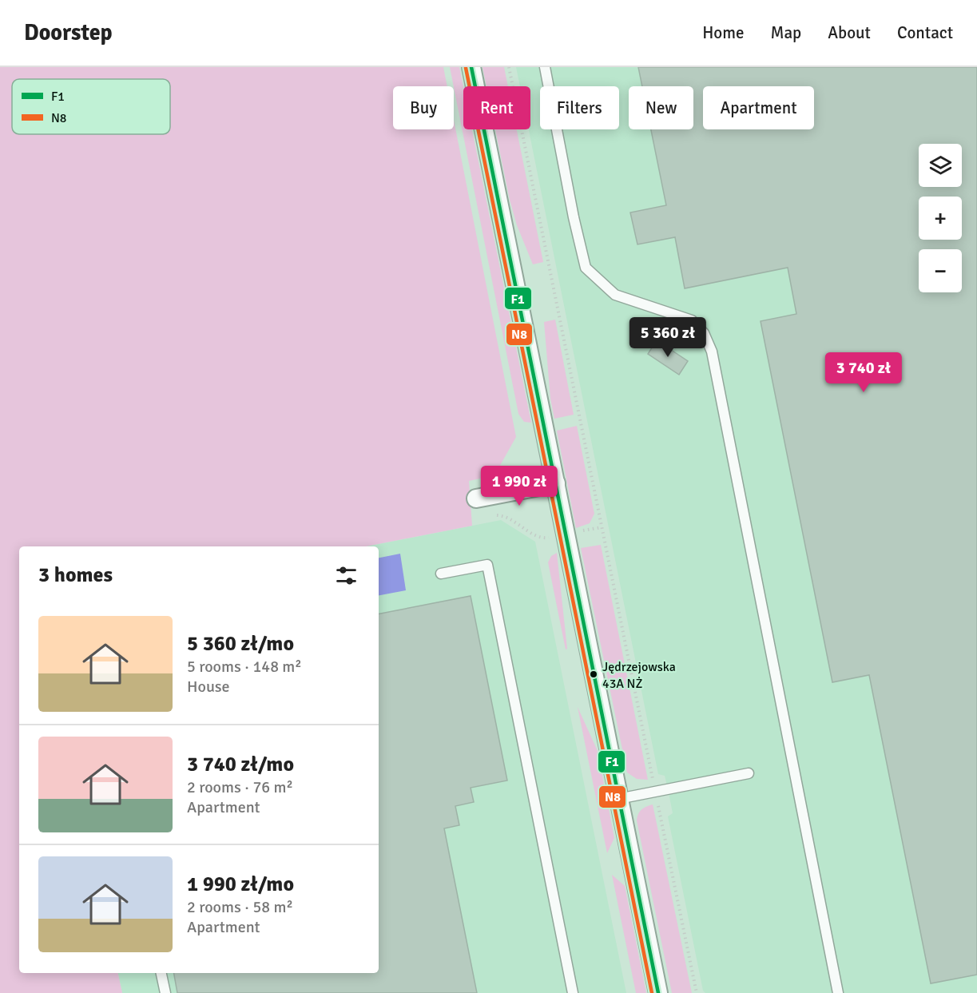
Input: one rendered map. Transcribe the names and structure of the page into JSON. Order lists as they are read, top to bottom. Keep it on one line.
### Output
{"places":["Jędrzejowska 43A NŻ"],"lines":["transit line F1","transit line N8"],"legend":["F1","N8"],"page":{"header":"Doorstep","nav":["Home","Map","About","Contact"],"chip":["Buy","Rent","Filters","New","Apartment"],"map_buttons":["+","−"],"price":["5 360 zł","3 740 zł","1 990 zł"],"heading":"3 homes","list":[{"name":"5 360 zł/mo","note":"5 rooms · 148 m² · House"},{"name":"3 740 zł/mo","note":"2 rooms · 76 m² · Apartment"},{"name":"1 990 zł/mo","note":"2 rooms · 58 m² · Apartment"}]}}
